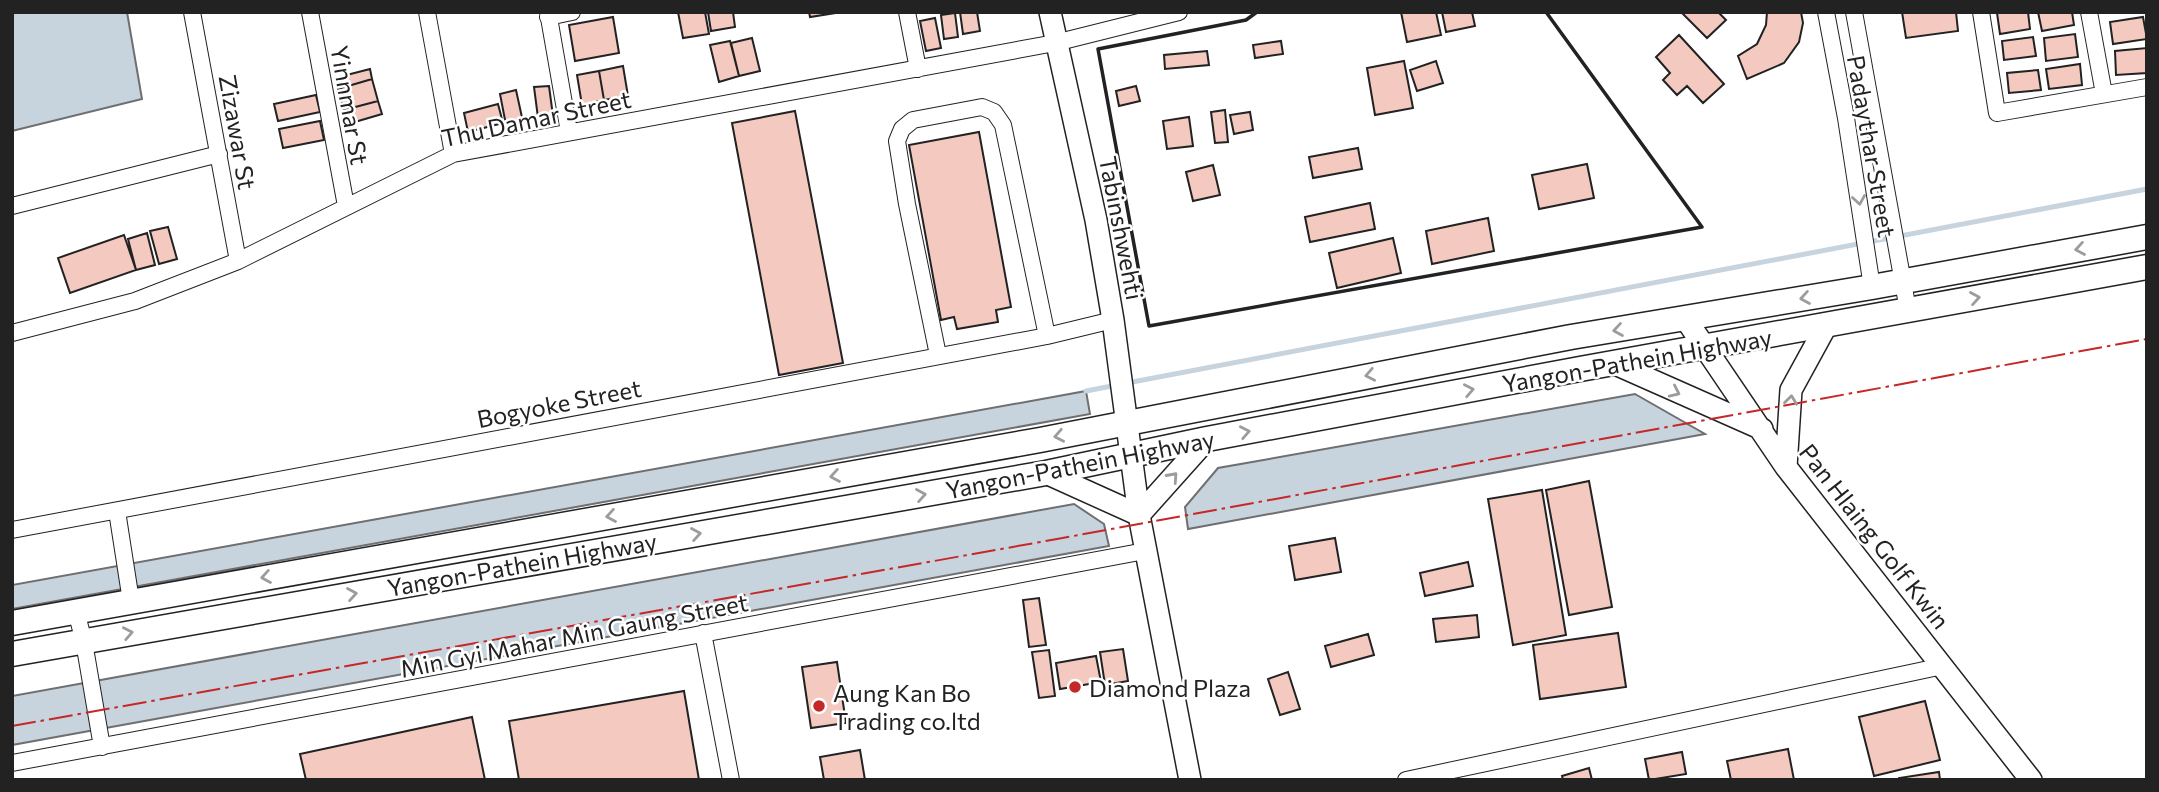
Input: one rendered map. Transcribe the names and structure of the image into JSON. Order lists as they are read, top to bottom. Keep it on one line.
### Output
{"streets":{"main road":["Yangon-Pathein Highway"],"street":["Yinnmar St","Thu Damar Street","Zizawar St","Padaythar Street","Tabinshwehti","Bogyoke Street","Pan Hlaing Golf Kwin","Min Gyi Mahar Min Gaung Street"]},"crossings":[["Yinnmar St","Thu Damar Street"],["Thu Damar Street","Zizawar St"],["Thu Damar Street","Tabinshwehti"],["Padaythar Street","Yangon-Pathein Highway"],["Tabinshwehti","Yangon-Pathein Highway"],["Tabinshwehti","Bogyoke Street"],["Tabinshwehti","Min Gyi Mahar Min Gaung Street"],["Yangon-Pathein Highway","Pan Hlaing Golf Kwin"]],"places":["Diamond Plaza","Aung Kan Bo Trading co.ltd"]}
